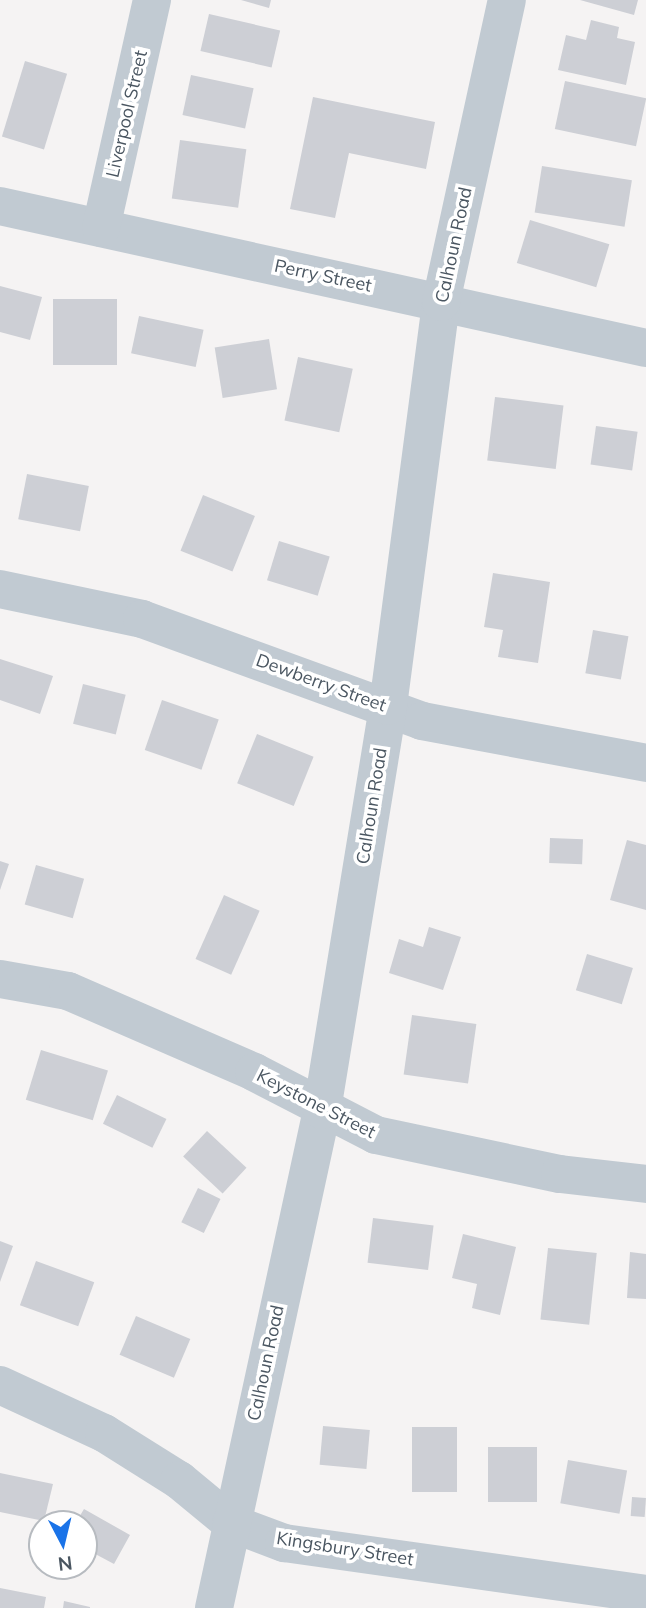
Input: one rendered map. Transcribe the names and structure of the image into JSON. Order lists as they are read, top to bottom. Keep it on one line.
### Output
{"streets":{"street":["Liverpool Street","Calhoun Road","Perry Street","Dewberry Street","Keystone Street","Kingsbury Street"]},"crossings":[["Liverpool Street","Perry Street"],["Calhoun Road","Perry Street"],["Calhoun Road","Dewberry Street"],["Calhoun Road","Keystone Street"],["Calhoun Road","Kingsbury Street"]],"north":"bottom"}
